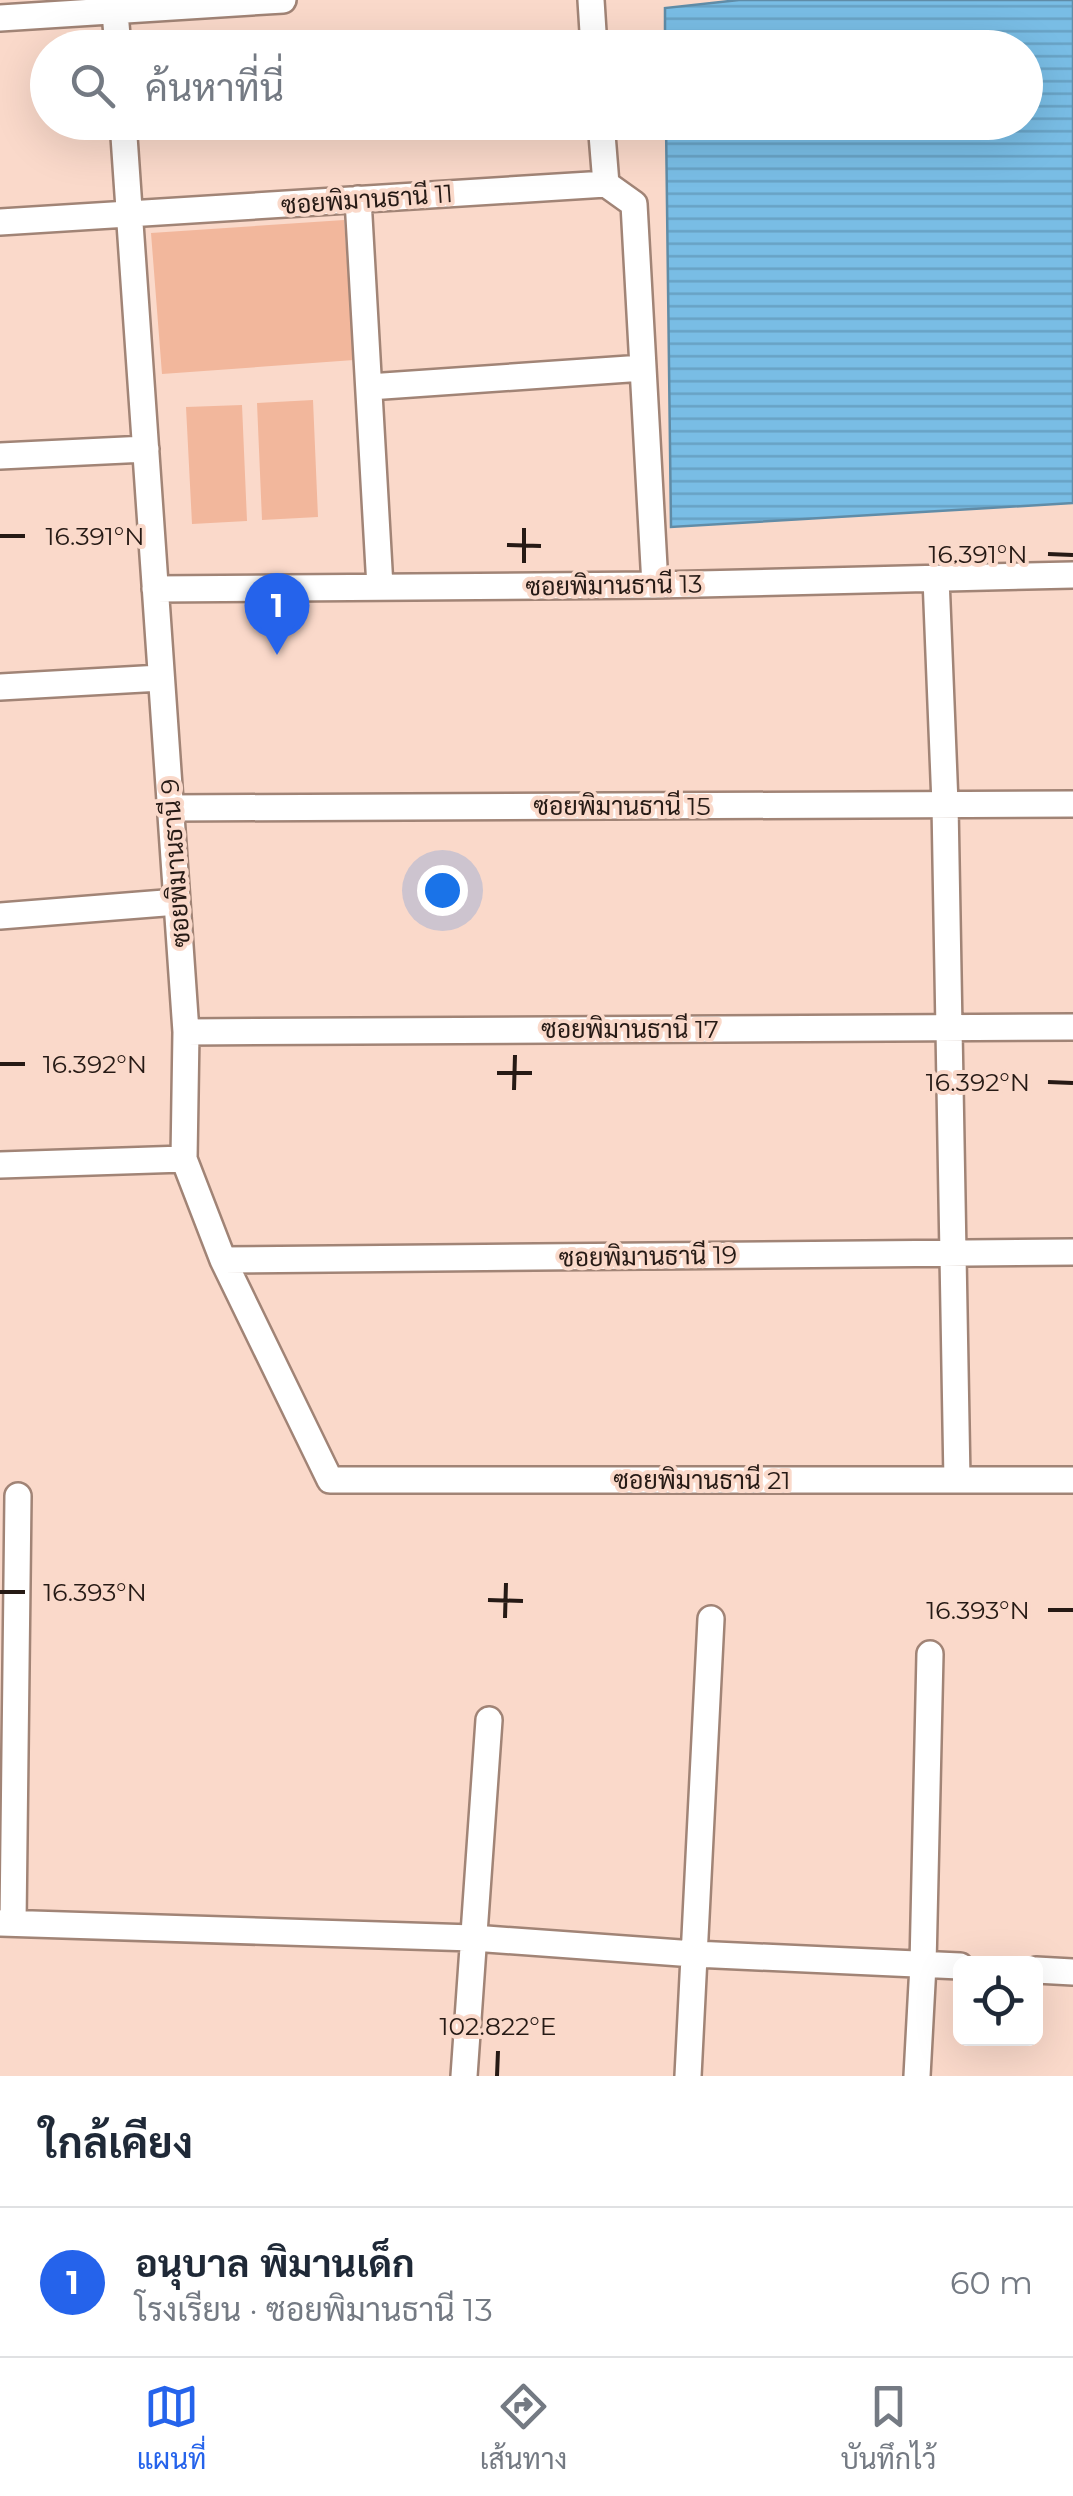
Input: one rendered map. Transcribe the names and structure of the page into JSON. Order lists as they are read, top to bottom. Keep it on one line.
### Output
{"streets":{"street":["ซอยพิมานธานี 11","ซอยพิมานธานี 13","ซอยพิมานธานี 15","ซอยพิมานธานี 9","ซอยพิมานธานี 17","ซอยพิมานธานี 19","ซอยพิมานธานี 21"]},"crossings":[["ซอยพิมานธานี 11","ซอยพิมานธานี 9"],["ซอยพิมานธานี 13","ซอยพิมานธานี 9"],["ซอยพิมานธานี 15","ซอยพิมานธานี 9"],["ซอยพิมานธานี 9","ซอยพิมานธานี 17"],["ซอยพิมานธานี 9","ซอยพิมานธานี 19"],["ซอยพิมานธานี 9","ซอยพิมานธานี 21"]],"page":{"search":"ค้นหาที่นี่","pins":"1","heading":"ใกล้เคียง","list":[{"mark":"1","name":"อนุบาล พิมานเด็ก","note":"โรงเรียน · ซอยพิมานธานี 13","value":"60 m"}],"nav":["แผนที่","เส้นทาง","บันทึกไว้"]},"coordinates":["16.391°N","16.392°N","16.393°N","102.822°E"]}
